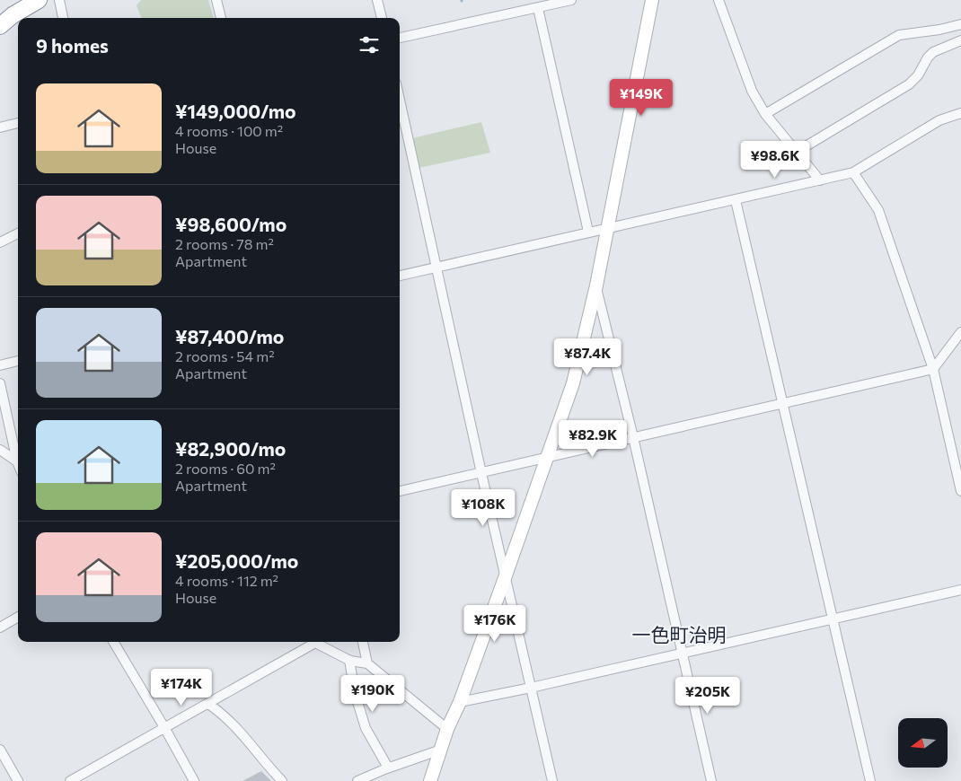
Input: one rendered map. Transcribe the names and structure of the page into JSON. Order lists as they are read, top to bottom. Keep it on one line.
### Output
{"districts":["一色町治明"],"north":"left","page":{"heading":"9 homes","list":[{"name":"¥149,000/mo","note":"4 rooms · 100 m² · House"},{"name":"¥98,600/mo","note":"2 rooms · 78 m² · Apartment"},{"name":"¥87,400/mo","note":"2 rooms · 54 m² · Apartment"},{"name":"¥82,900/mo","note":"2 rooms · 60 m² · Apartment"},{"name":"¥205,000/mo","note":"4 rooms · 112 m² · House"}],"price":["¥149K","¥98.6K","¥87.4K","¥82.9K","¥108K","¥176K","¥174K","¥190K","¥205K"]}}
